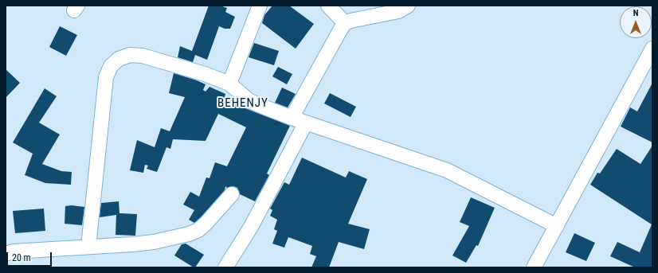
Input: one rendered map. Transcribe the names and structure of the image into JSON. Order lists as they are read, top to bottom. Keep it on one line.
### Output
{"districts":["BEHENJY"],"scale_bar":"20 m","north":"top"}
